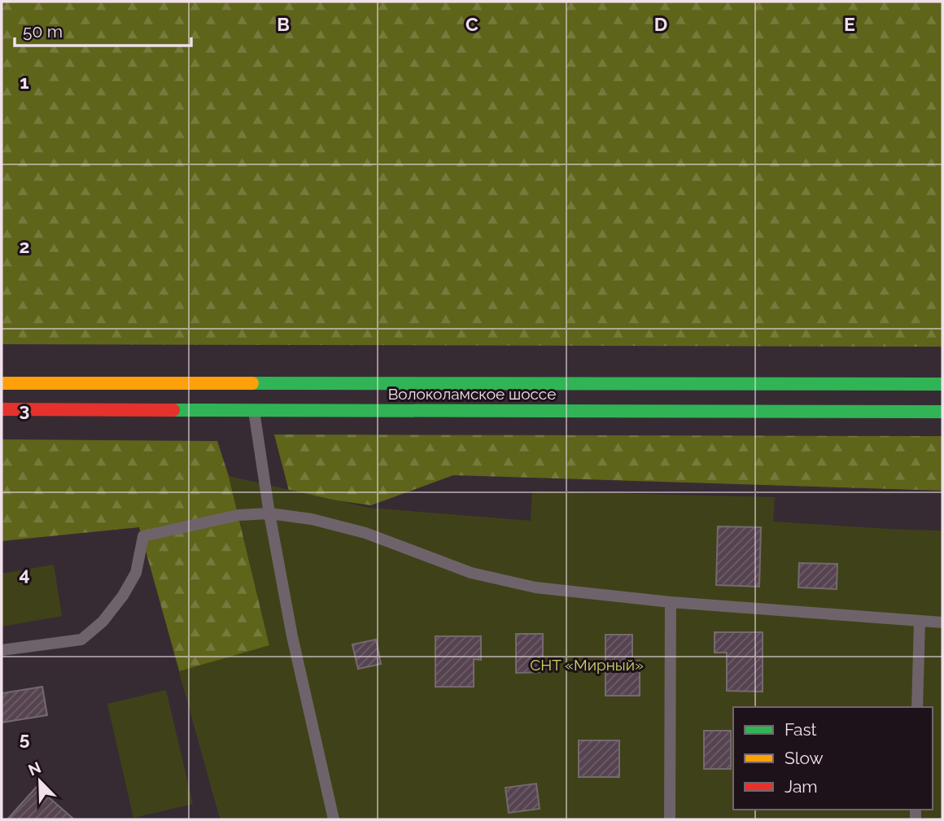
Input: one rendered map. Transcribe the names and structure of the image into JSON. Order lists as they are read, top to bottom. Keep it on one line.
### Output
{"streets":{"main road":["Волоколамское шоссе"]},"parks":["СНТ «Мирный»"],"legend":["Fast","Slow","Jam"],"scale_bar":"50 m","north":"top left","grid":{"columns":["B","C","D","E"],"rows":["1","2","3","4","5"]}}
